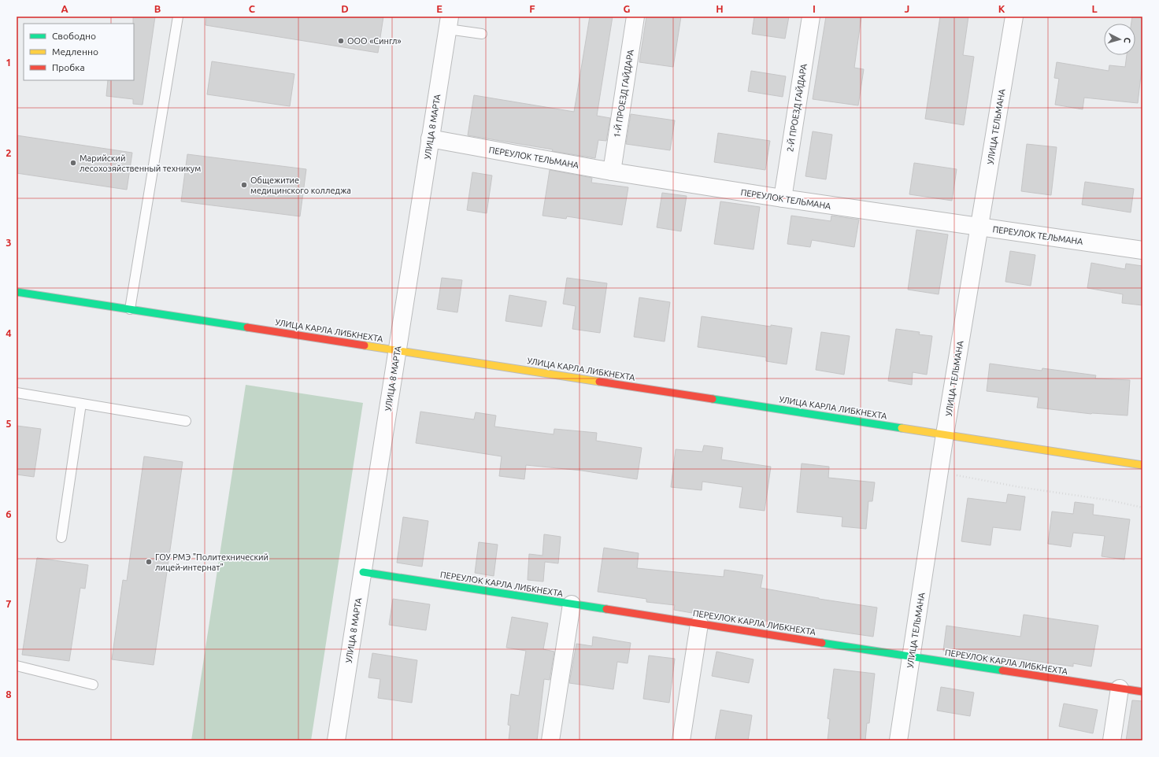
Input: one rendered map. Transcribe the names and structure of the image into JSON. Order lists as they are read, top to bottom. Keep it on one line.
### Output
{"streets":{"main road":["УЛИЦА КАРЛА ЛИБКНЕХТА","ПЕРЕУЛОК КАРЛА ЛИБКНЕХТА"],"street":["1-Й ПРОЕЗД ГАЙДАРА","2-Й ПРОЕЗД ГАЙДАРА","УЛИЦА 8 МАРТА","УЛИЦА ТЕЛЬМАНА","ПЕРЕУЛОК ТЕЛЬМАНА"]},"crossings":[["1-Й ПРОЕЗД ГАЙДАРА","ПЕРЕУЛОК ТЕЛЬМАНА"],["2-Й ПРОЕЗД ГАЙДАРА","ПЕРЕУЛОК ТЕЛЬМАНА"],["УЛИЦА 8 МАРТА","ПЕРЕУЛОК ТЕЛЬМАНА"],["УЛИЦА 8 МАРТА","УЛИЦА КАРЛА ЛИБКНЕХТА"],["УЛИЦА 8 МАРТА","ПЕРЕУЛОК КАРЛА ЛИБКНЕХТА"],["УЛИЦА ТЕЛЬМАНА","ПЕРЕУЛОК ТЕЛЬМАНА"],["УЛИЦА ТЕЛЬМАНА","УЛИЦА КАРЛА ЛИБКНЕХТА"],["УЛИЦА ТЕЛЬМАНА","ПЕРЕУЛОК КАРЛА ЛИБКНЕХТА"]],"places":["ООО «Сингл»","Марийский лесохозяйственный техникум","Общежитие медицинского колледжа","ГОУ РМЭ \"Политехнический лицей-интернат\""],"legend":["Свободно","Медленно","Пробка"],"north":"right","grid":{"columns":["A","B","C","D","E","F","G","H","I","J","K","L"],"rows":["1","2","3","4","5","6","7","8"]}}
